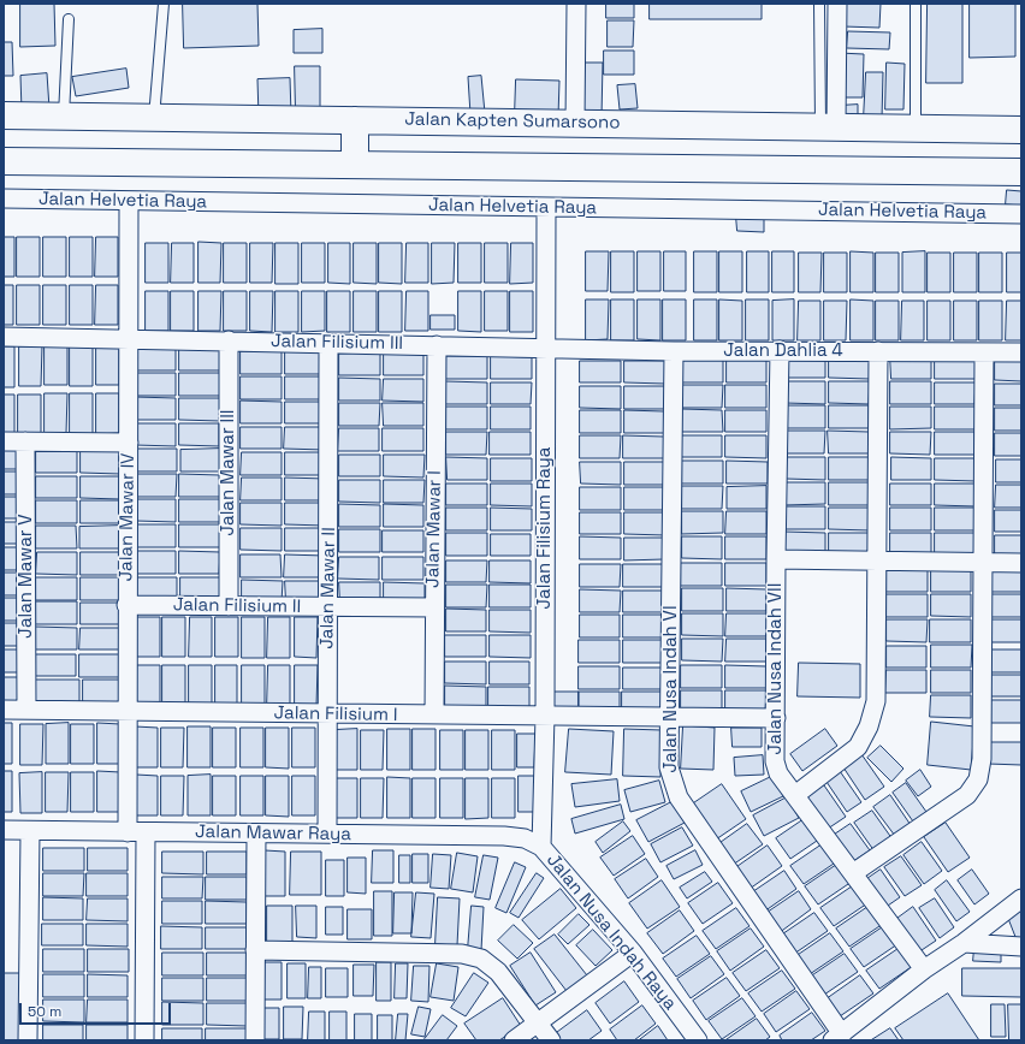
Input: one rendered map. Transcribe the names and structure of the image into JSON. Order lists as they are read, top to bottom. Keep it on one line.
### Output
{"streets":{"highway":["Jalan Kapten Sumarsono"],"street":["Jalan Helvetia Raya","Jalan Filisium III","Jalan Dahlia 4","Jalan Mawar III","Jalan Mawar IV","Jalan Filisium Raya","Jalan Mawar I","Jalan Mawar V","Jalan Mawar II","Jalan Filisium II","Jalan Nusa Indah VII","Jalan Nusa Indah VI","Jalan Filisium I","Jalan Mawar Raya","Jalan Nusa Indah Raya"]},"crossings":[["Jalan Helvetia Raya","Jalan Mawar IV"],["Jalan Helvetia Raya","Jalan Filisium Raya"],["Jalan Filisium III","Jalan Dahlia 4"],["Jalan Filisium III","Jalan Mawar III"],["Jalan Filisium III","Jalan Mawar IV"],["Jalan Filisium III","Jalan Filisium Raya"],["Jalan Filisium III","Jalan Mawar I"],["Jalan Filisium III","Jalan Mawar II"],["Jalan Dahlia 4","Jalan Filisium Raya"],["Jalan Dahlia 4","Jalan Nusa Indah VII"],["Jalan Dahlia 4","Jalan Nusa Indah VI"],["Jalan Mawar III","Jalan Filisium II"],["Jalan Mawar IV","Jalan Filisium II"],["Jalan Mawar IV","Jalan Filisium I"],["Jalan Mawar IV","Jalan Mawar Raya"],["Jalan Filisium Raya","Jalan Filisium I"],["Jalan Filisium Raya","Jalan Mawar Raya"],["Jalan Filisium Raya","Jalan Nusa Indah Raya"],["Jalan Mawar I","Jalan Filisium II"],["Jalan Mawar I","Jalan Filisium I"],["Jalan Mawar V","Jalan Filisium I"],["Jalan Mawar II","Jalan Filisium II"],["Jalan Mawar II","Jalan Filisium I"],["Jalan Mawar II","Jalan Mawar Raya"],["Jalan Nusa Indah VII","Jalan Filisium I"],["Jalan Nusa Indah VI","Jalan Filisium I"],["Jalan Mawar Raya","Jalan Nusa Indah Raya"]],"scale_bar":"50 m"}
